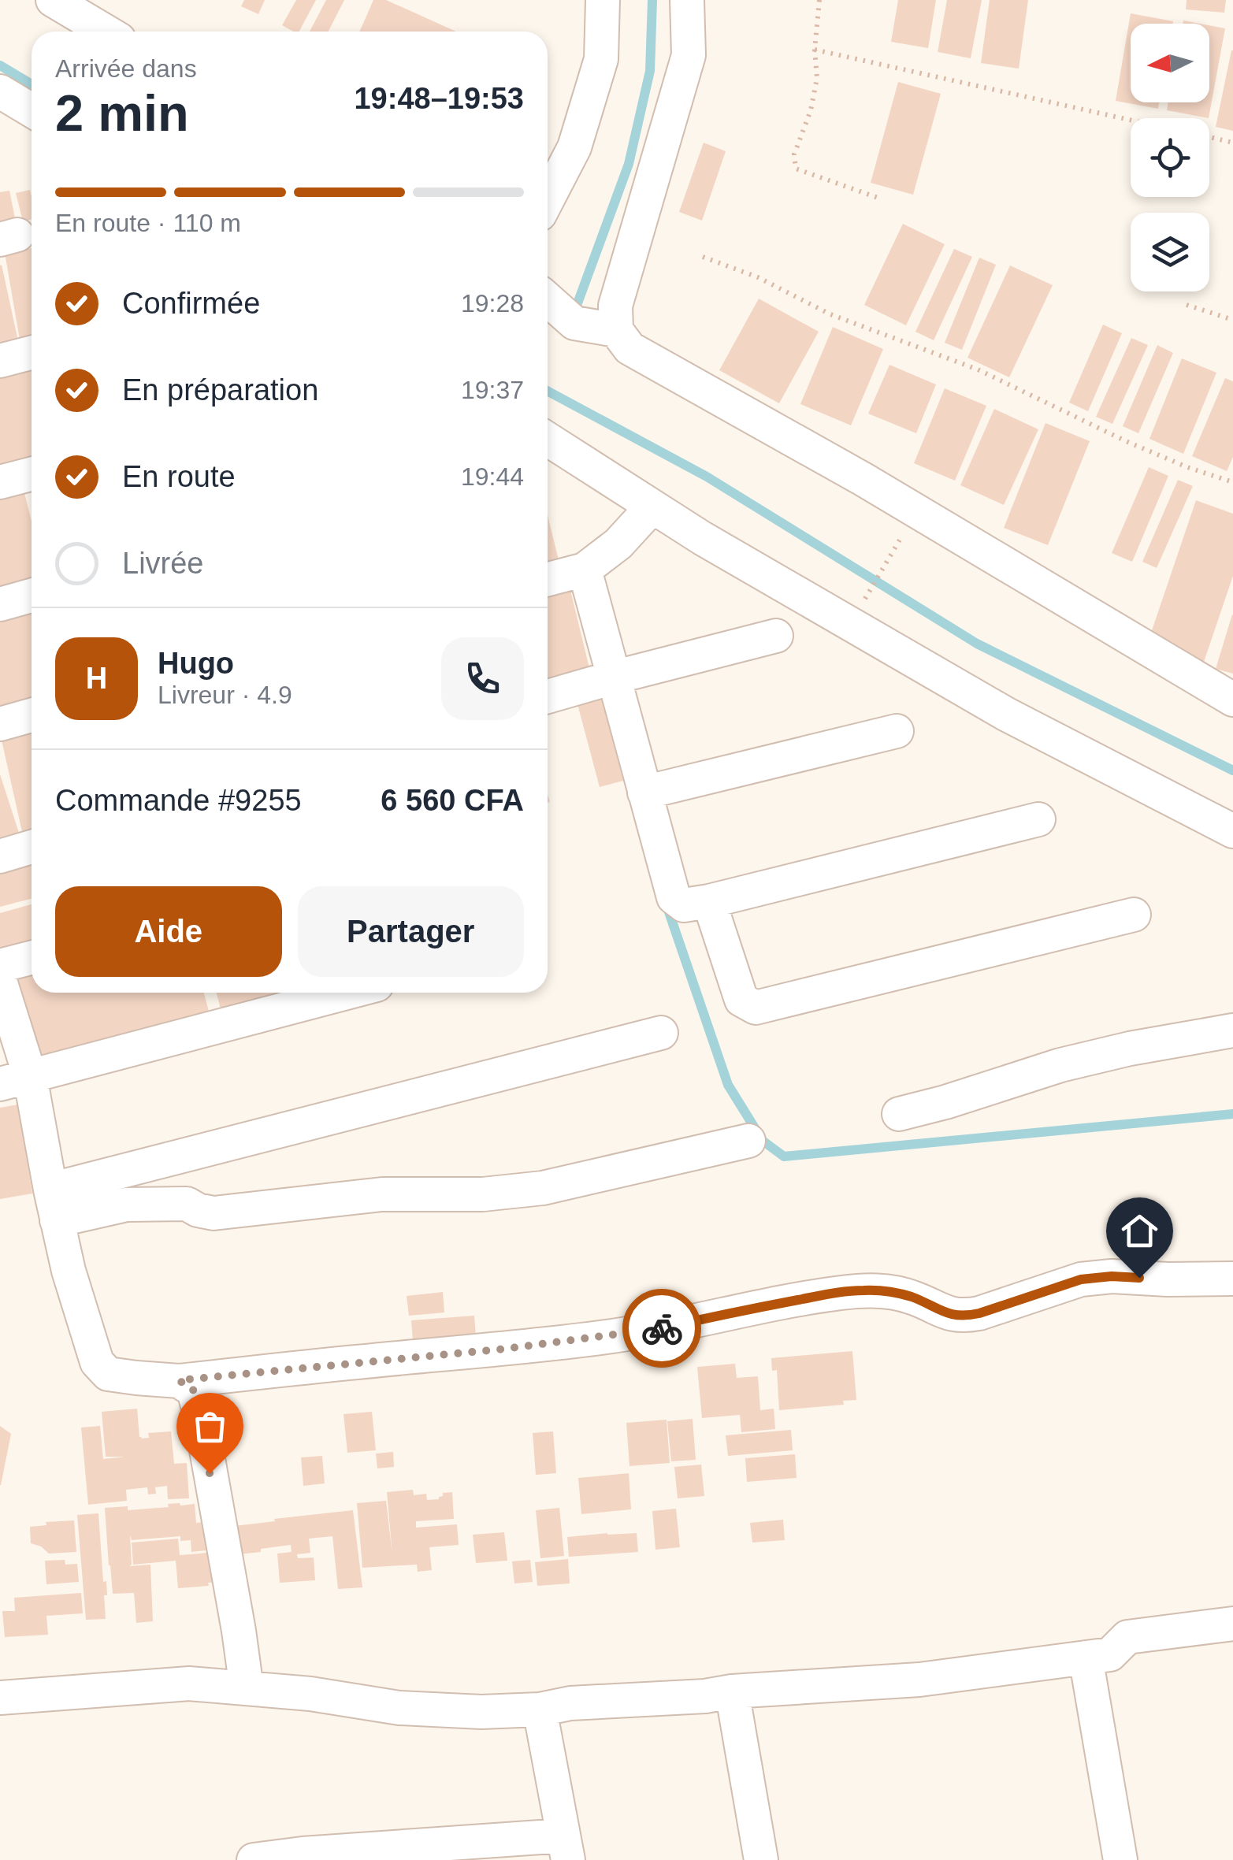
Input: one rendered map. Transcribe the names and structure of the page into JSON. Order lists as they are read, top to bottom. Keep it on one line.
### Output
{"north":"left","page":{"heading":["2 min","Arrivée dans","19:48–19:53"],"panel":["Hugo","Livreur · 4.9","Commande #9255","6 560 CFA"],"bar":"En route · 110 m","list":[["Confirmée","19:28"],["En préparation","19:37"],["En route","19:44"],"Livrée"],"round":"H","buttons":["Aide","Partager"]}}
